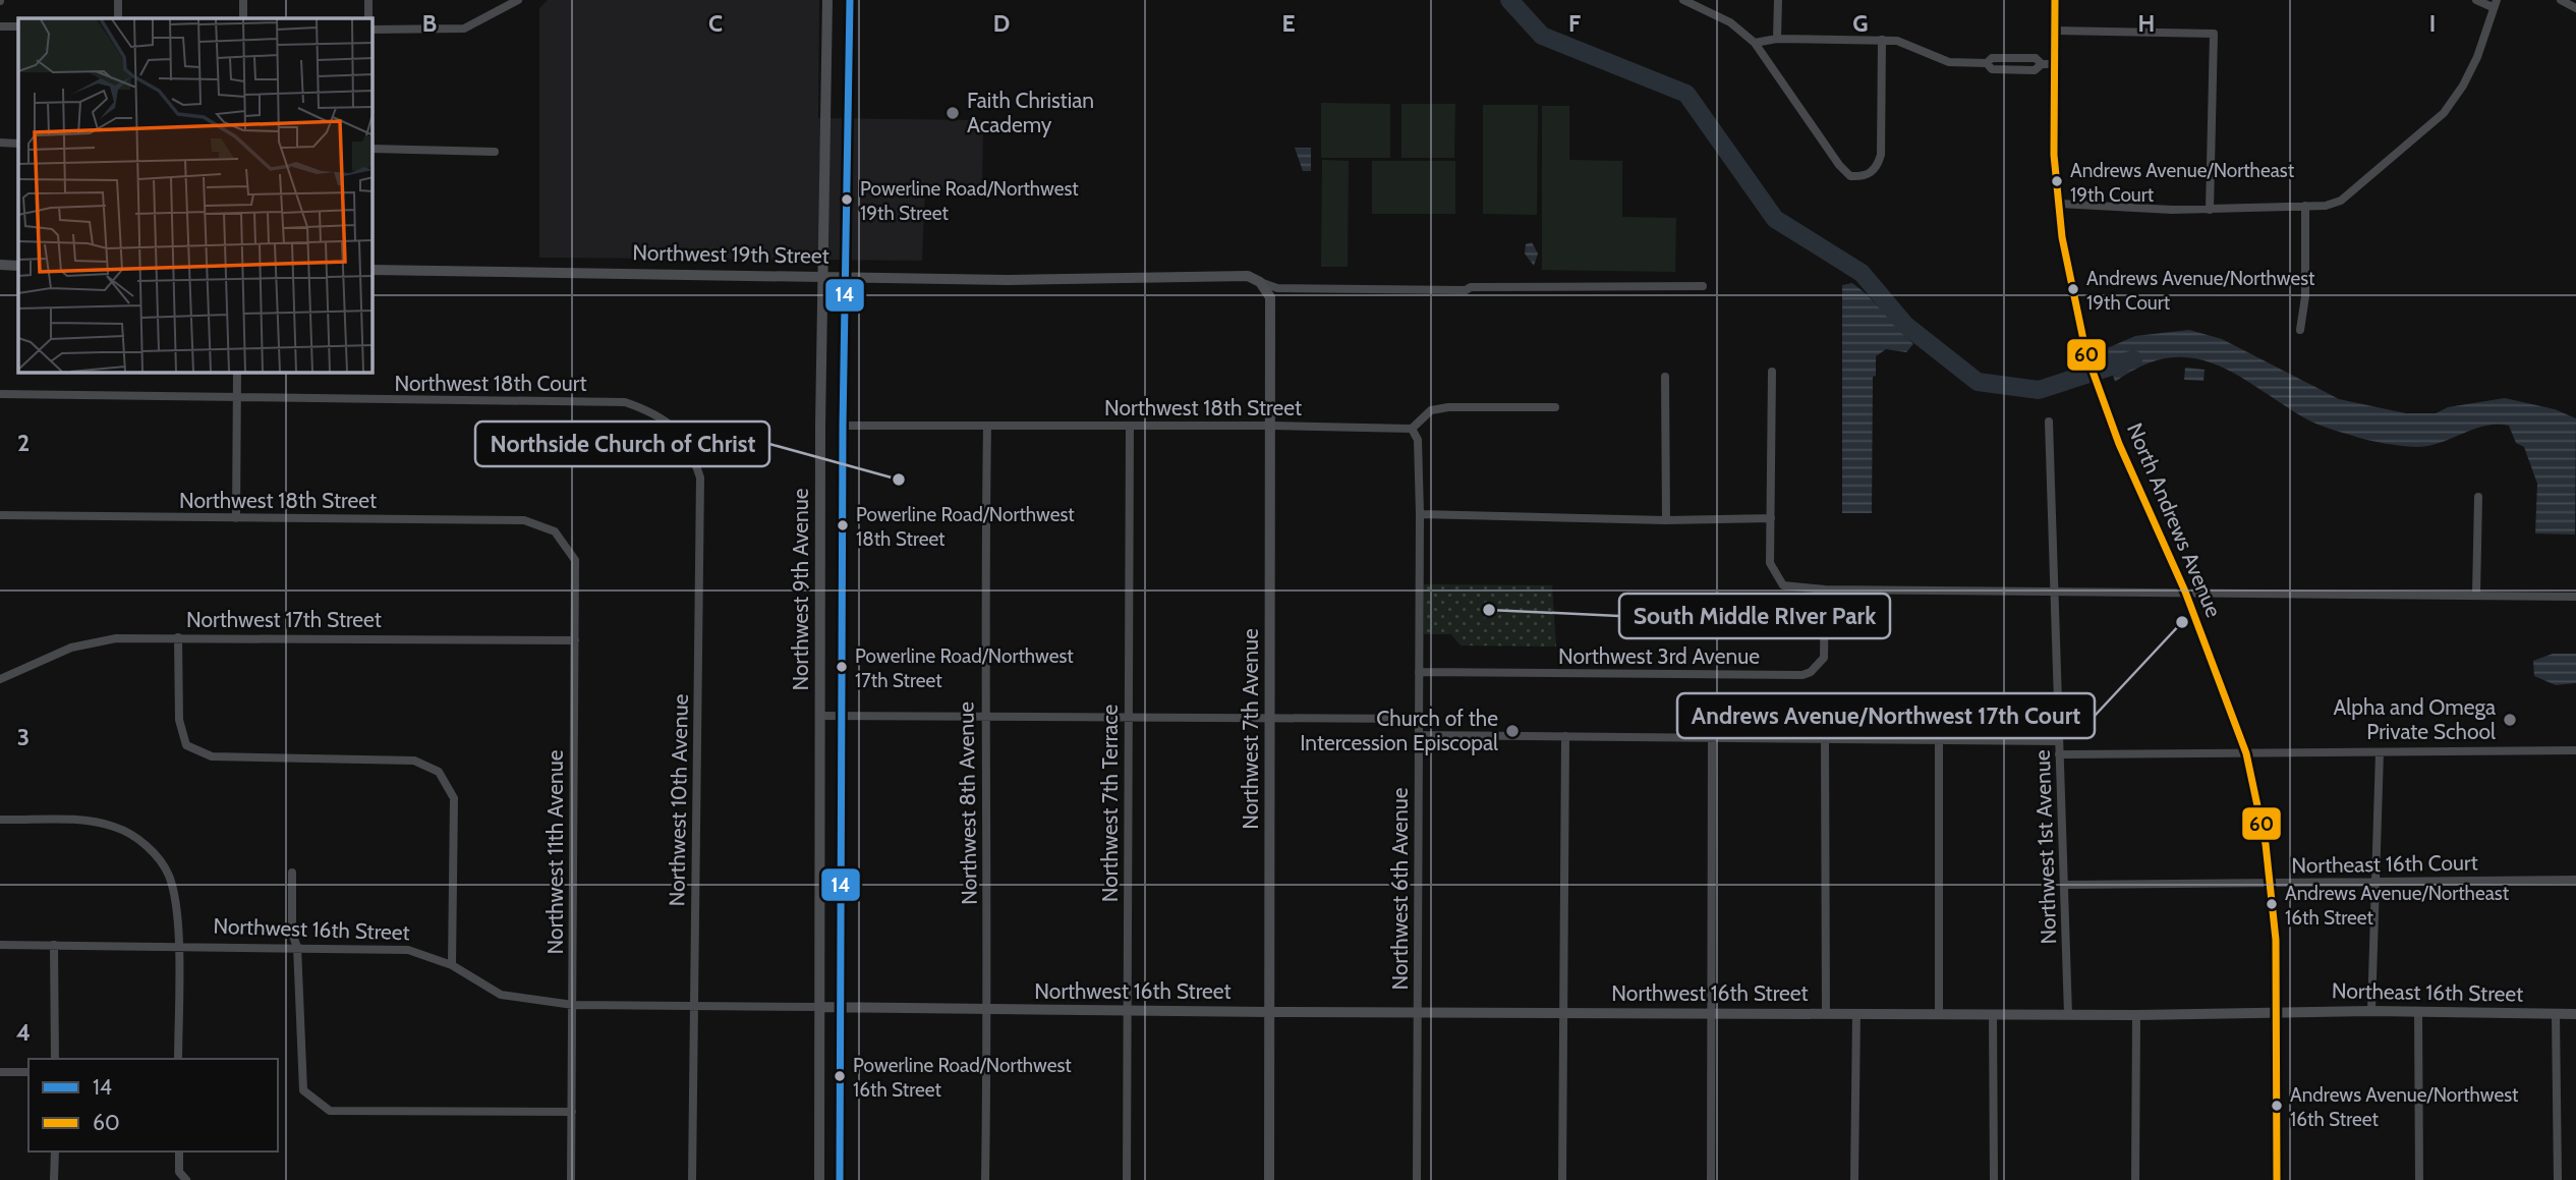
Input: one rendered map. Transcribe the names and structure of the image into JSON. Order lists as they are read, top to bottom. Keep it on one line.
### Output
{"streets":{"street":["Northwest 19th Street","Northwest 18th Court","Northwest 18th Street","North Andrews Avenue","Northwest 9th Avenue","Northwest 17th Street","Northwest 3rd Avenue","Northwest 7th Avenue","Northwest 10th Avenue","Northwest 8th Avenue","Northwest 7th Terrace","Northwest 1st Avenue","Northwest 11th Avenue","Northeast 16th Court","Northwest 6th Avenue","Northwest 16th Street","Northeast 16th Street"]},"crossings":[["Northwest 19th Street","Northwest 9th Avenue"],["Northwest 19th Street","Northwest 7th Avenue"],["Northwest 18th Court","Northwest 10th Avenue"],["Northwest 18th Street","Northwest 9th Avenue"],["Northwest 18th Street","Northwest 7th Avenue"],["Northwest 18th Street","Northwest 8th Avenue"],["Northwest 18th Street","Northwest 7th Terrace"],["Northwest 18th Street","Northwest 11th Avenue"],["Northwest 18th Street","Northwest 6th Avenue"],["North Andrews Avenue","Northeast 16th Court"],["North Andrews Avenue","Northwest 16th Street"],["North Andrews Avenue","Northeast 16th Street"],["Northwest 9th Avenue","Northwest 16th Street"],["Northwest 17th Street","Northwest 11th Avenue"],["Northwest 3rd Avenue","Northwest 6th Avenue"],["Northwest 7th Avenue","Northwest 16th Street"],["Northwest 10th Avenue","Northwest 16th Street"],["Northwest 8th Avenue","Northwest 16th Street"],["Northwest 7th Terrace","Northwest 16th Street"],["Northwest 1st Avenue","Northeast 16th Court"],["Northwest 1st Avenue","Northwest 16th Street"],["Northwest 11th Avenue","Northwest 16th Street"],["Northwest 6th Avenue","Northwest 16th Street"],["Northwest 16th Street","Northeast 16th Street"]],"places":["Faith Christian Academy","Andrews Avenue/Northeast 19th Court","Powerline Road/Northwest 19th Street","Andrews Avenue/Northwest 19th Court","Northside Church of Christ","Powerline Road/Northwest 18th Street","South Middle RIver Park","Andrews Avenue/Northwest 17th Court","Powerline Road/Northwest 17th Street","Alpha and Omega Private School","Church of the Intercession Episcopal","Andrews Avenue/Northeast 16th Street","Powerline Road/Northwest 16th Street","Andrews Avenue/Northwest 16th Street"],"lines":["transit line 14","transit line 60"],"legend":["14","60"],"grid":{"columns":["B","C","D","E","F","G","H","I"],"rows":["2","3","4"]}}
